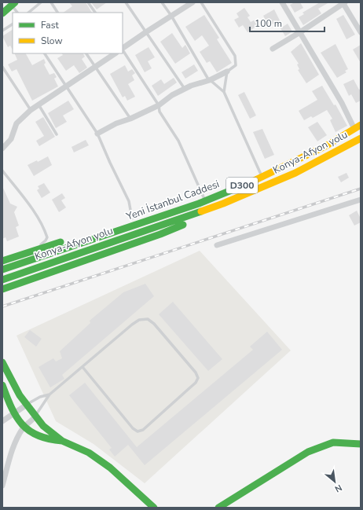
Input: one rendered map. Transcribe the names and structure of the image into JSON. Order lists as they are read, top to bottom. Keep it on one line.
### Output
{"streets":{"main road":["Konya-Afyon yolu","D300","Yeni İstanbul Caddesi"]},"legend":["Fast","Slow"],"scale_bar":"100 m","north":"bottom right"}
